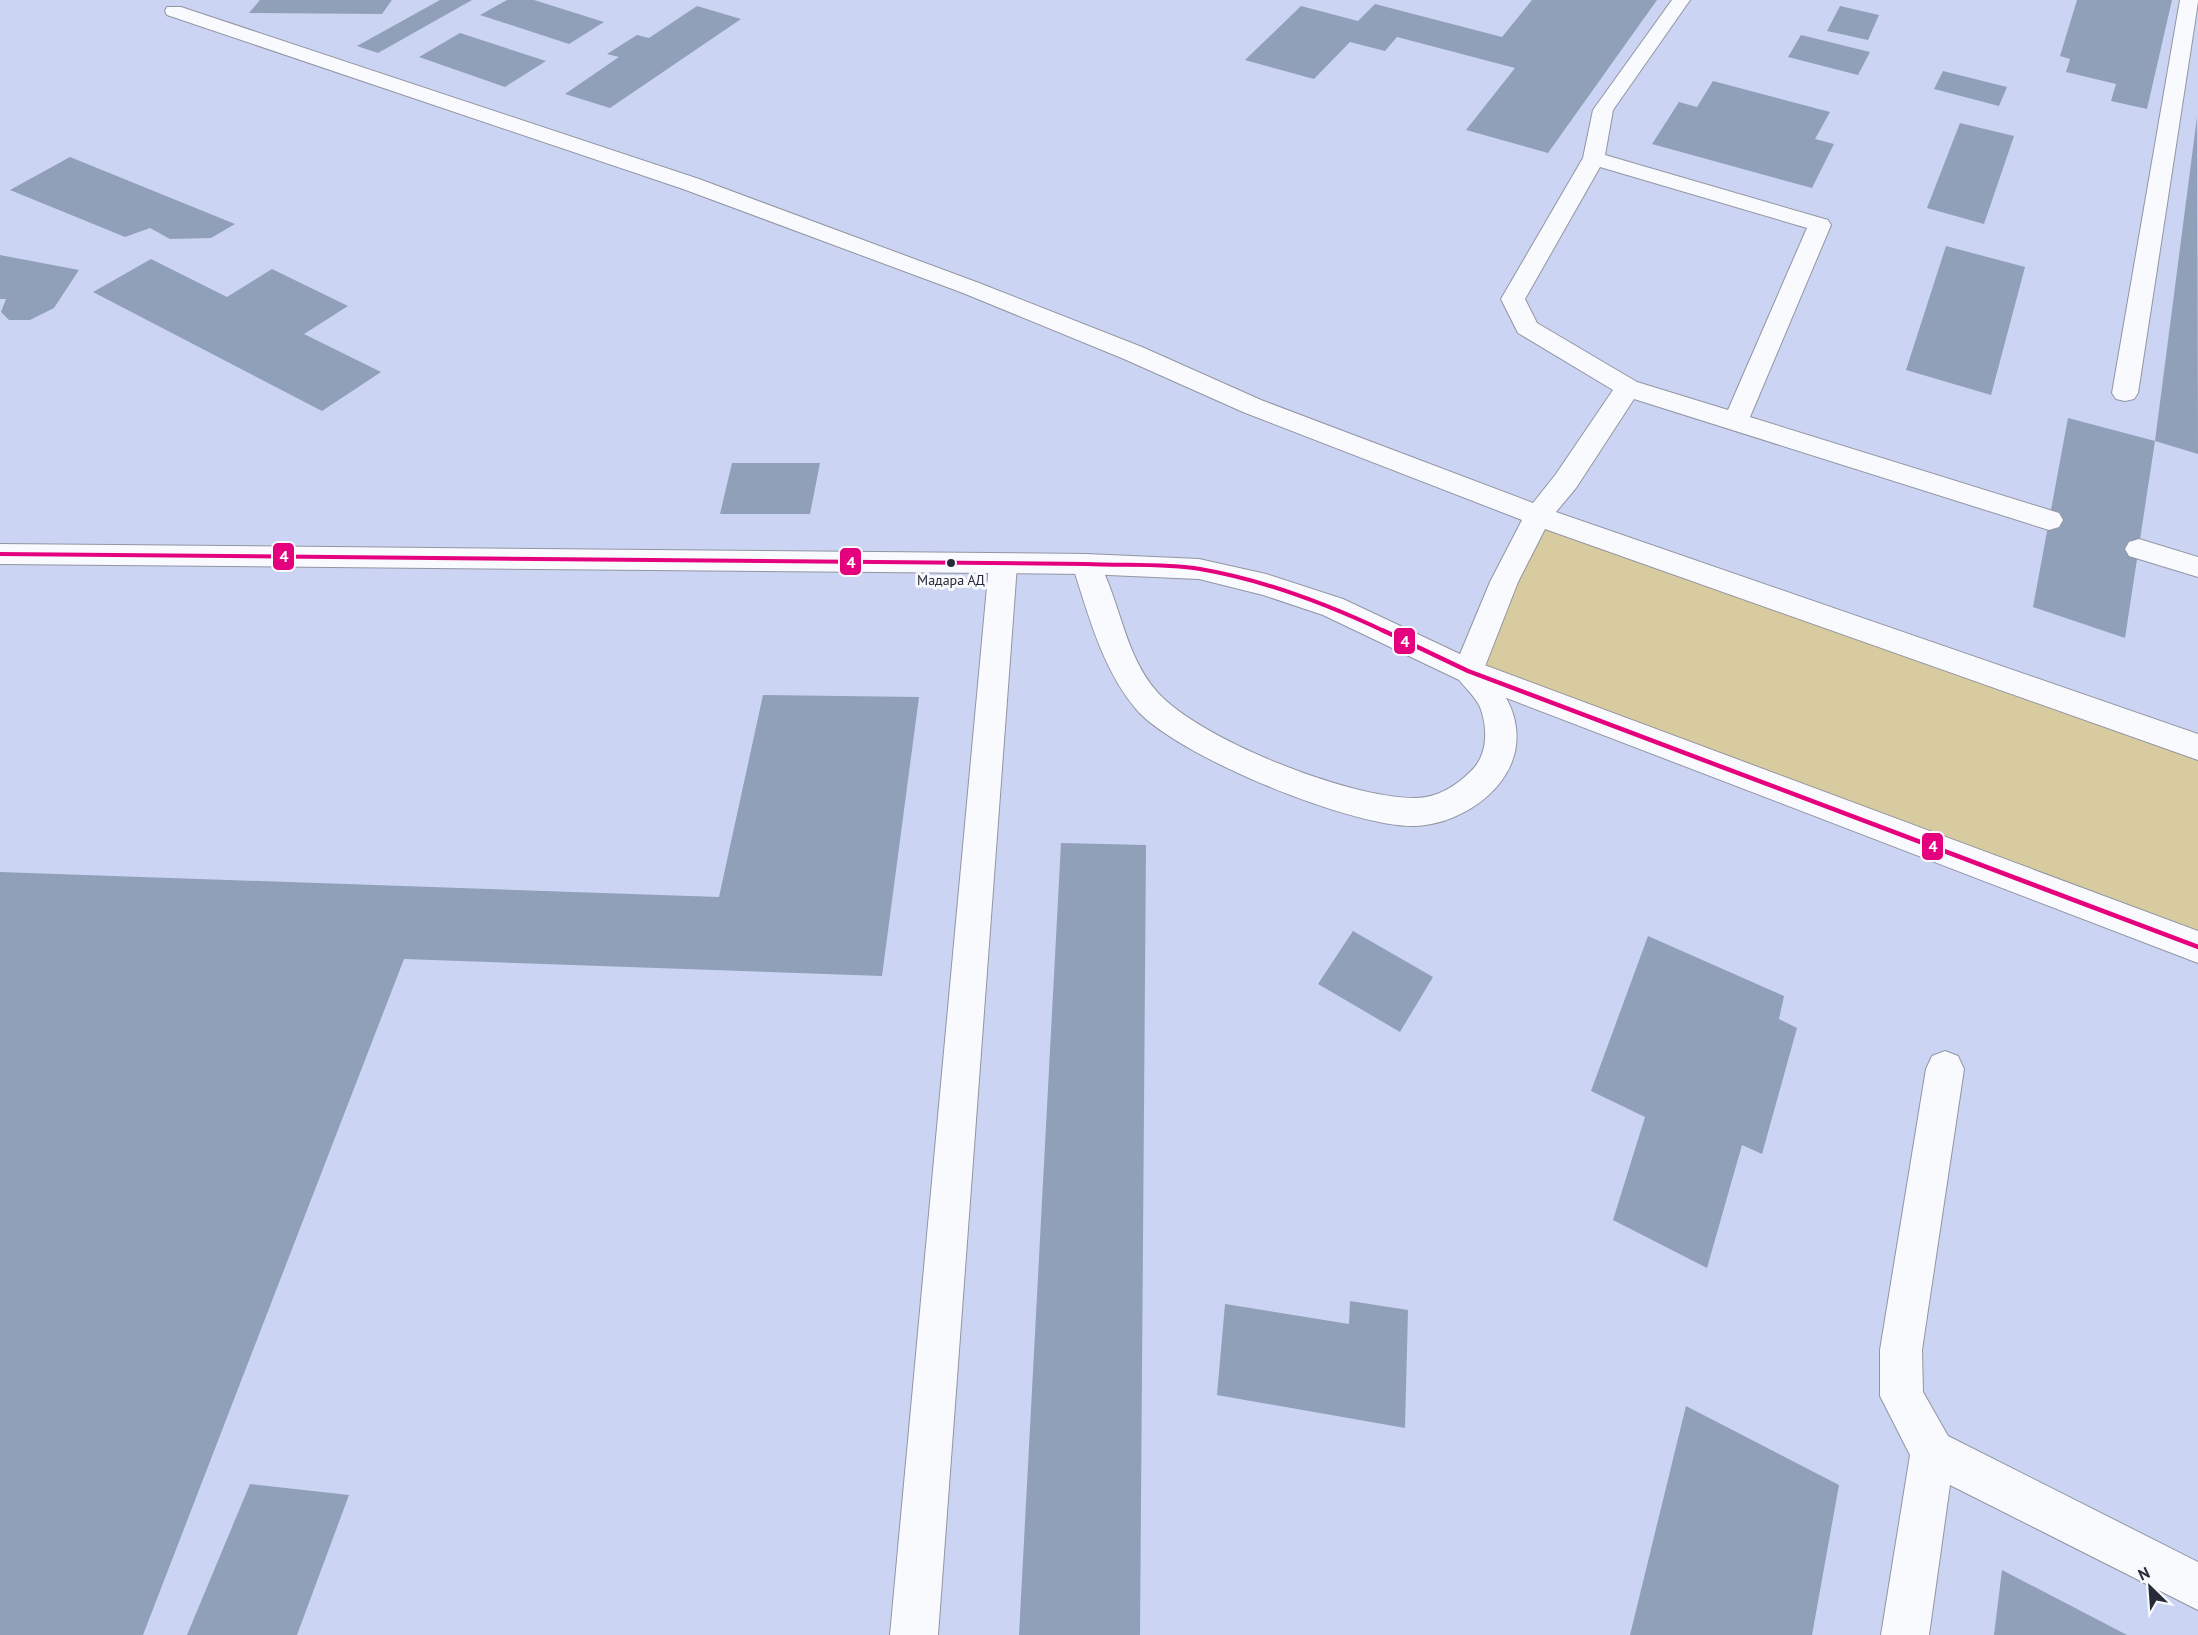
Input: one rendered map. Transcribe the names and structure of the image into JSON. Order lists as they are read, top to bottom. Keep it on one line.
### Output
{"places":["Мадара АД"],"lines":["transit line 4"],"north":"top left"}
